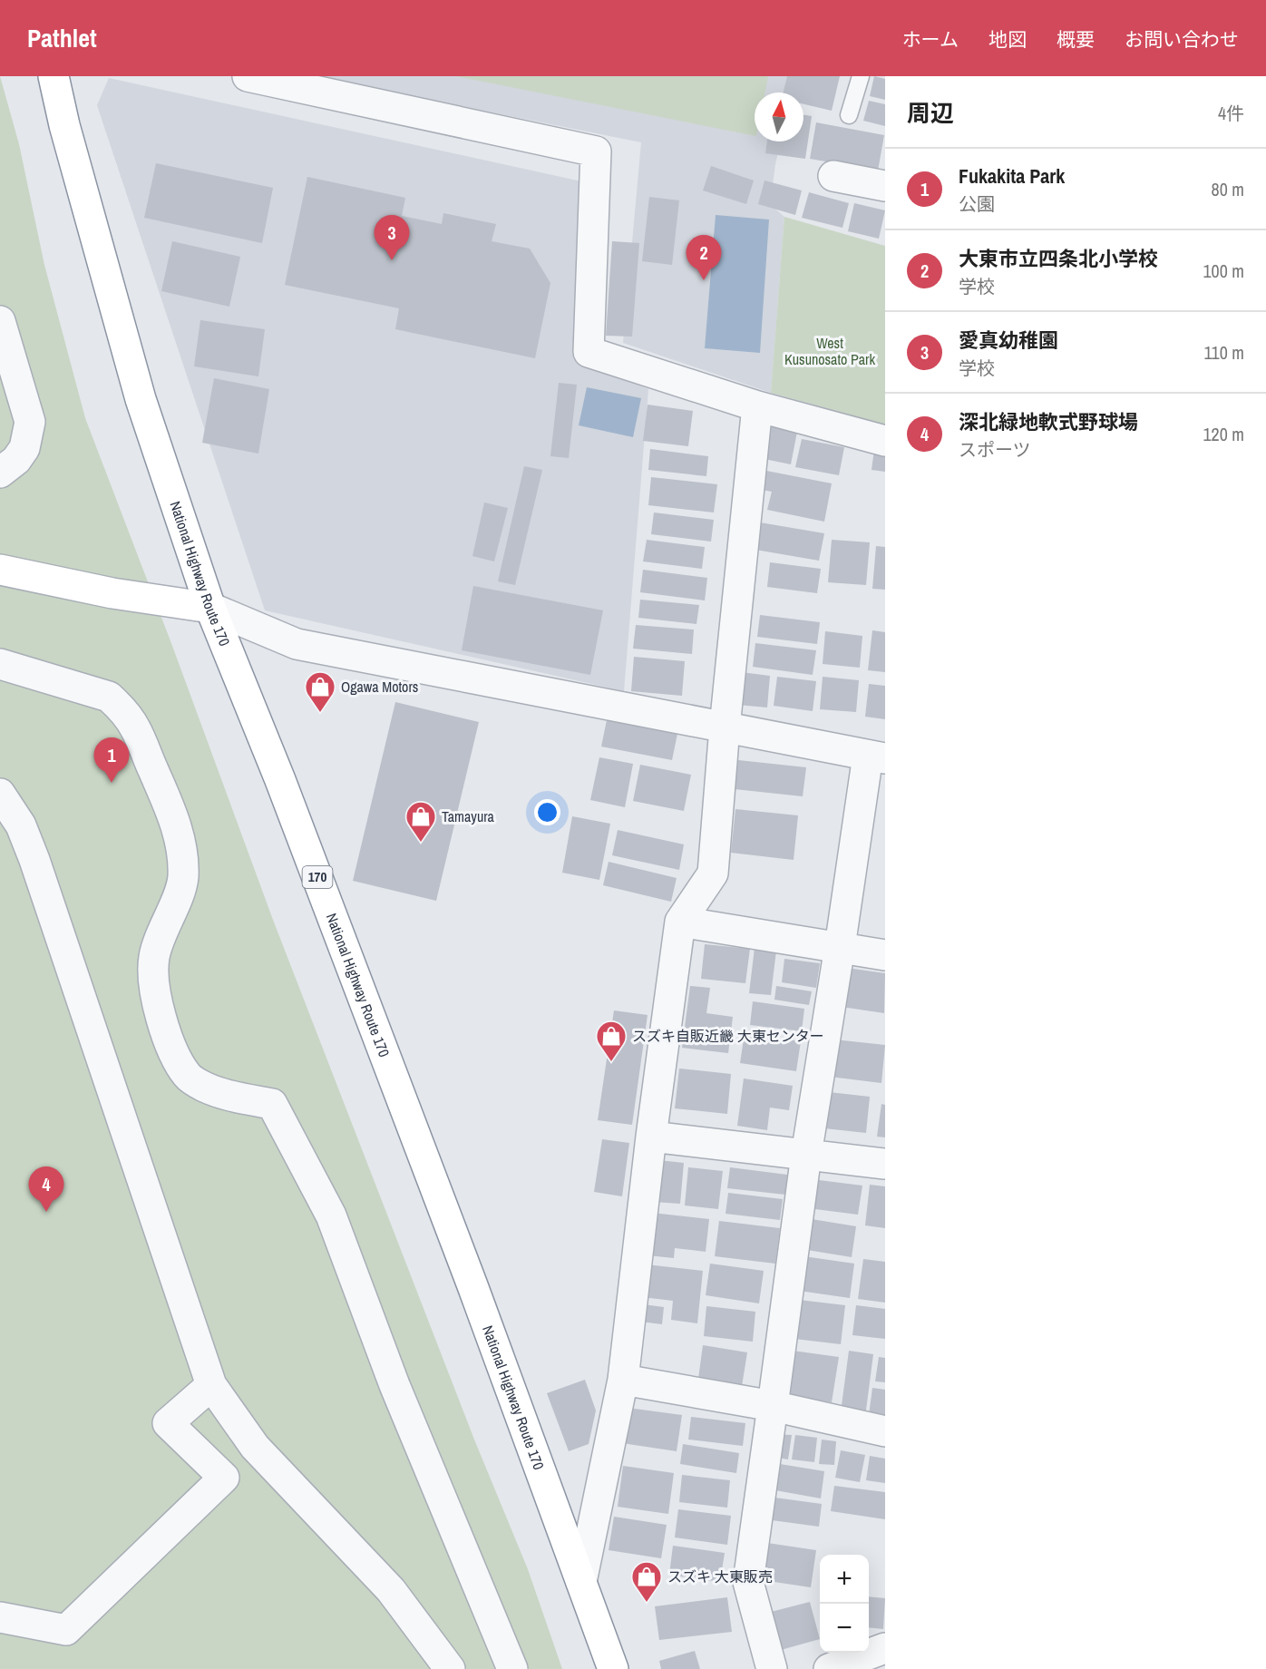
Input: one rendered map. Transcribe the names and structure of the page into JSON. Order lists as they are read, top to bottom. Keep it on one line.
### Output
{"streets":{"main road":["National Highway Route 170","170"]},"parks":["West Kusunosato Park"],"places":{"shop":["Ogawa Motors","Tamayura","スズキ自販近畿 大東センター","スズキ 大東販売"]},"north":"top","page":{"header":"Pathlet","nav":["ホーム","地図","概要","お問い合わせ"],"heading":["周辺","4件"],"list":[{"mark":"1","name":"Fukakita Park","note":"公園","value":"80 m"},{"mark":"2","name":"大東市立四条北小学校","note":"学校","value":"100 m"},{"mark":"3","name":"愛真幼稚園","note":"学校","value":"110 m"},{"mark":"4","name":"深北緑地軟式野球場","note":"スポーツ","value":"120 m"}],"pins":["3","2","1","4"],"map_buttons":["+","−"]}}
